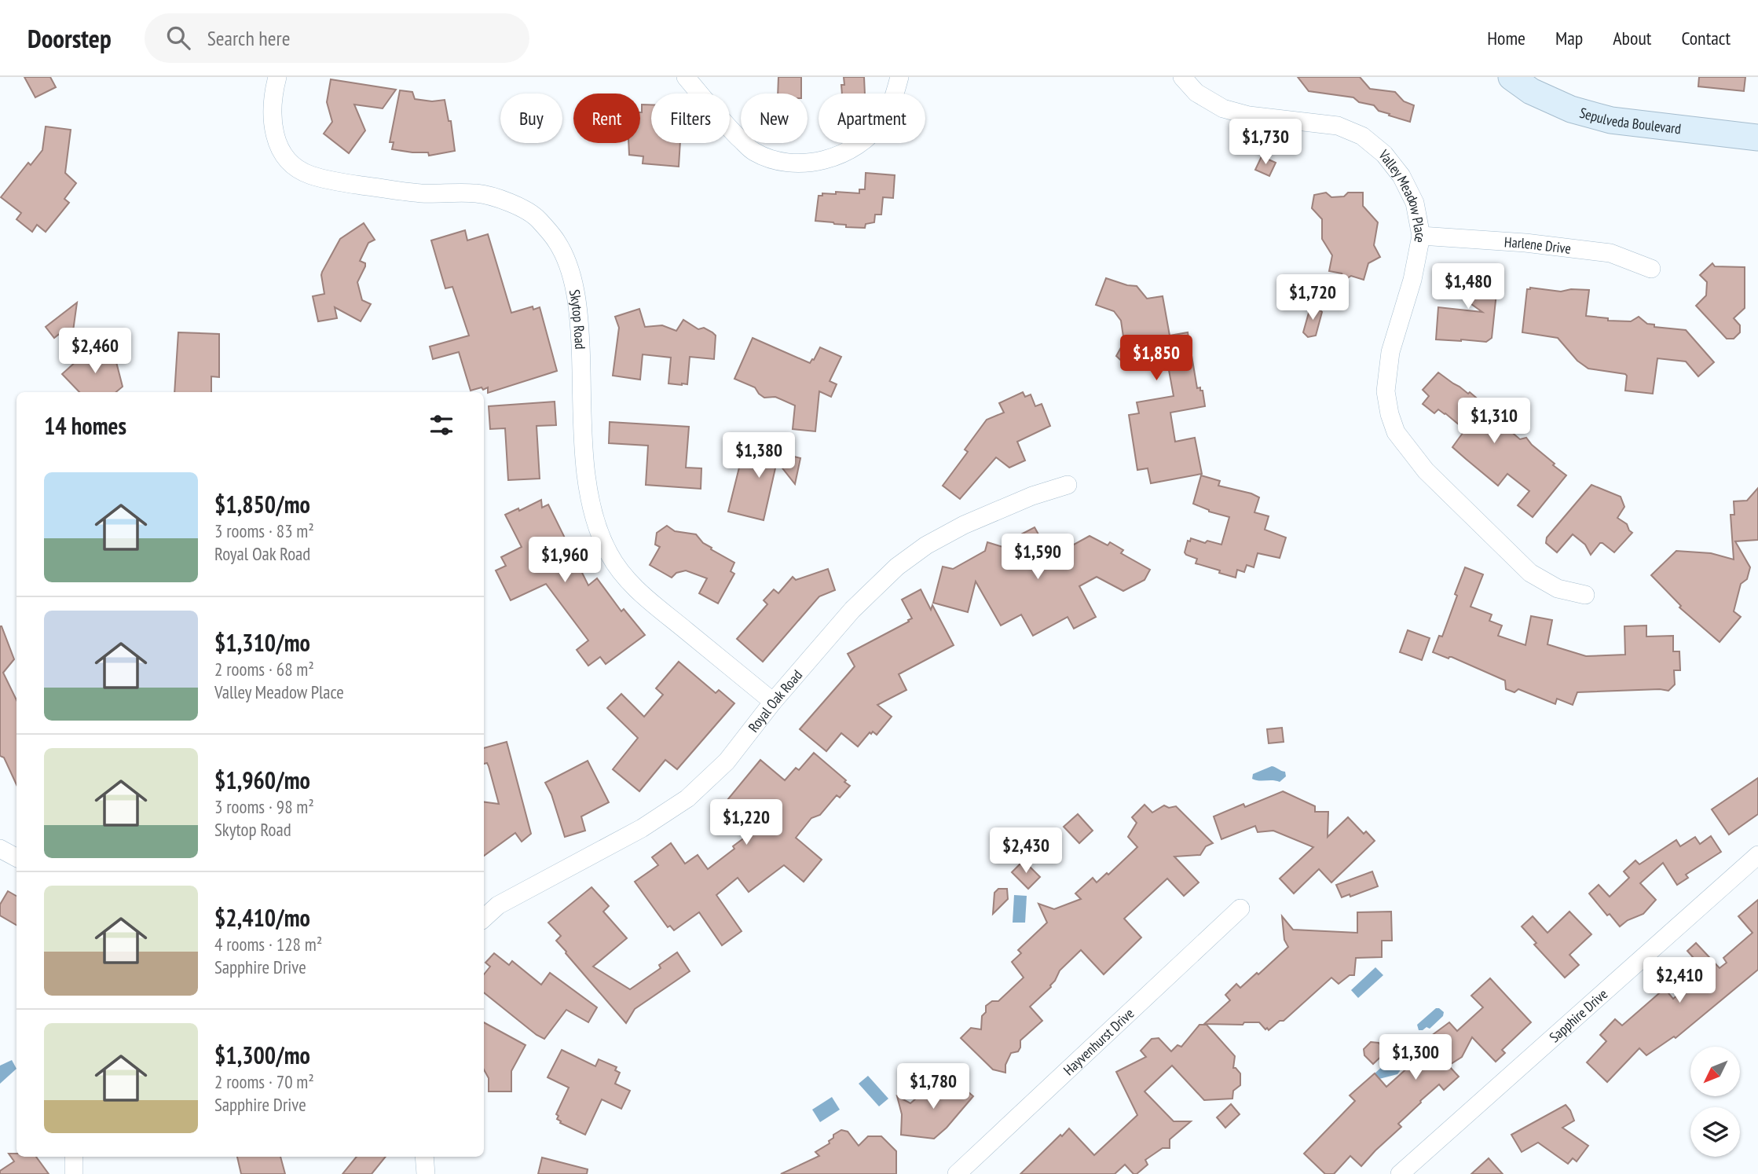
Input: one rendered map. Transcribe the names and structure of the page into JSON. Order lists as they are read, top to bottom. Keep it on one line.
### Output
{"streets":{"main road":["Sepulveda Boulevard"],"street":["Valley Meadow Place","Harlene Drive","Skytop Road","Royal Oak Road","Sapphire Drive","Hayvenhurst Drive"]},"crossings":[["Valley Meadow Place","Harlene Drive"],["Skytop Road","Royal Oak Road"]],"north":"bottom left","page":{"header":"Doorstep","search":"Search here","nav":["Home","Map","About","Contact"],"chip":["Buy","Rent","Filters","New","Apartment"],"price":["$1,730","$1,480","$1,720","$2,460","$1,850","$1,310","$1,380","$1,590","$1,960","$1,220","$2,430","$2,410","$1,300","$1,780"],"heading":"14 homes","list":[{"name":"$1,850/mo","note":"3 rooms · 83 m² · Royal Oak Road"},{"name":"$1,310/mo","note":"2 rooms · 68 m² · Valley Meadow Place"},{"name":"$1,960/mo","note":"3 rooms · 98 m² · Skytop Road"},{"name":"$2,410/mo","note":"4 rooms · 128 m² · Sapphire Drive"},{"name":"$1,300/mo","note":"2 rooms · 70 m² · Sapphire Drive"}]}}
